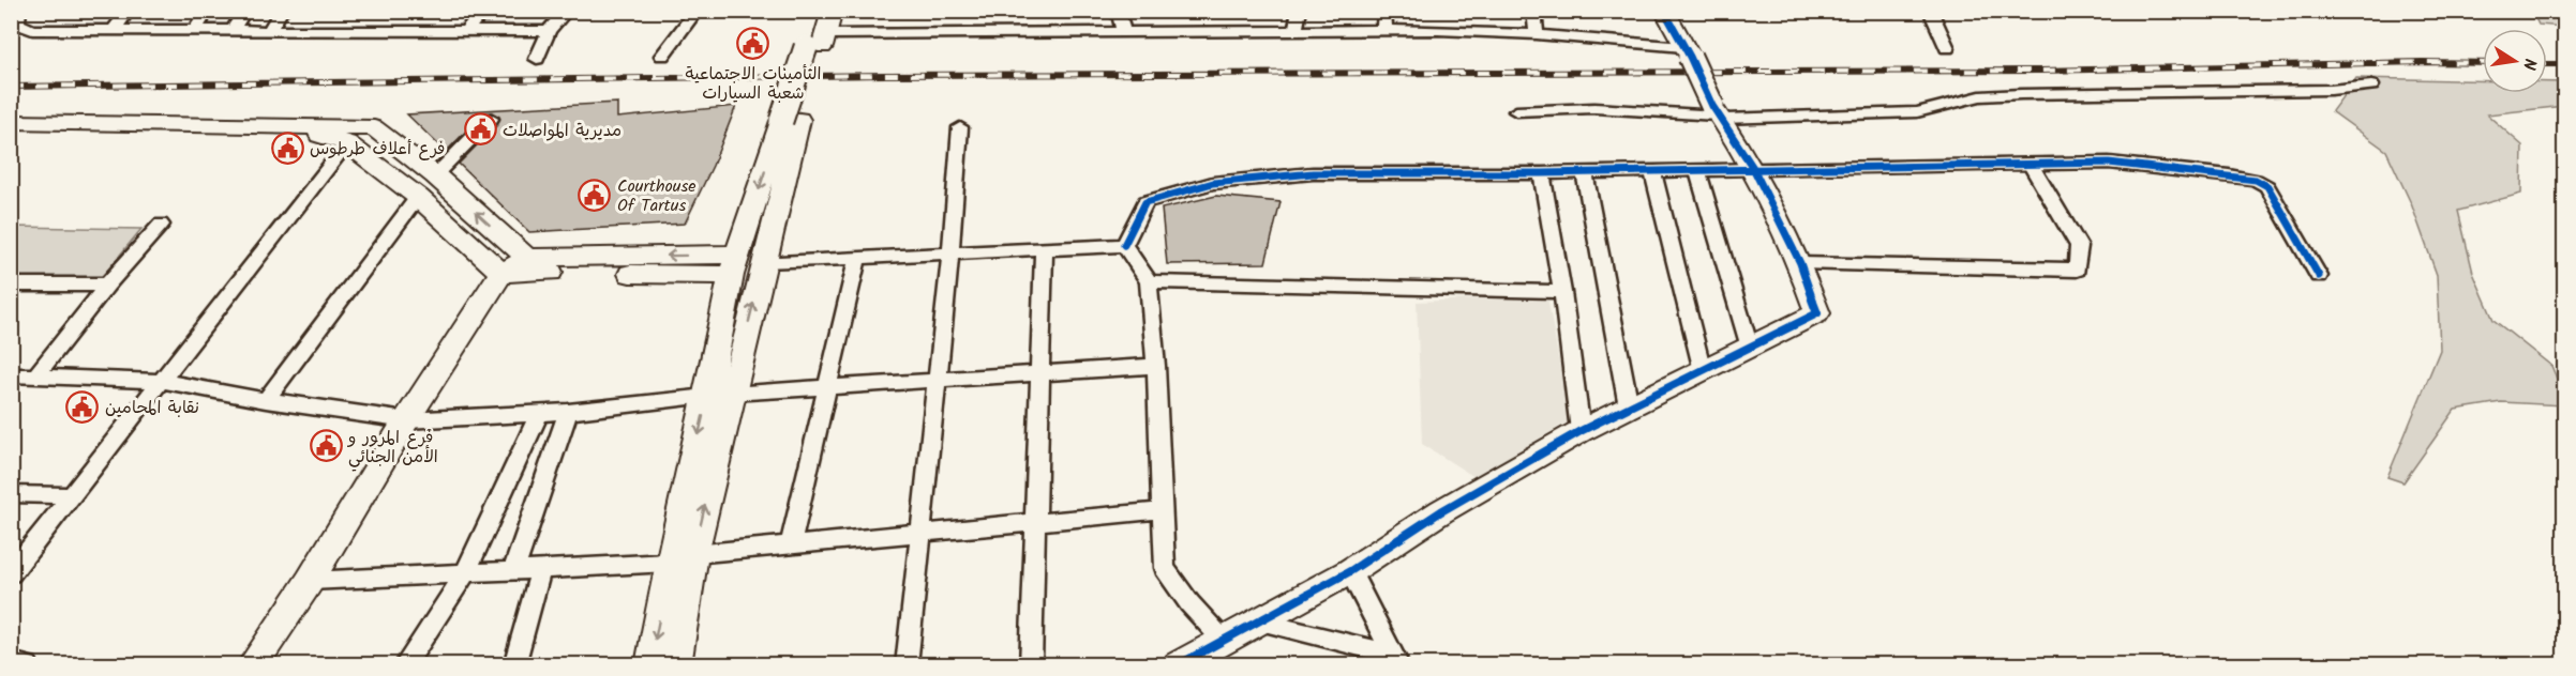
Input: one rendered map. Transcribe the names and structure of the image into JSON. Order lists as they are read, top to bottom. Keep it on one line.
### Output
{"places":{"public building":["التأمينات الاجتماعية شعبة السيارات","مديرية المواصلات","فرع أعلاف طرطوس","Courthouse Of Tartus","نقابة المحامين","فرع المرور و الأمن الجنائي"]},"north":"right"}
